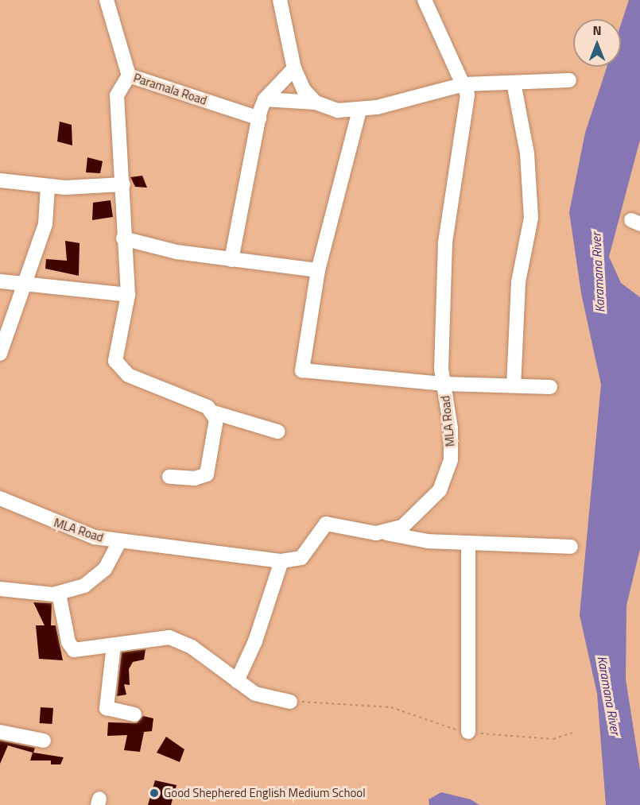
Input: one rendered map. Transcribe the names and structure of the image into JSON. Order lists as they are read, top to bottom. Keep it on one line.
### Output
{"streets":{"street":["Paramala Road","MLA Road"]},"water":["Karamana River"],"places":["Good Shephered English Medium School"],"north":"top"}
